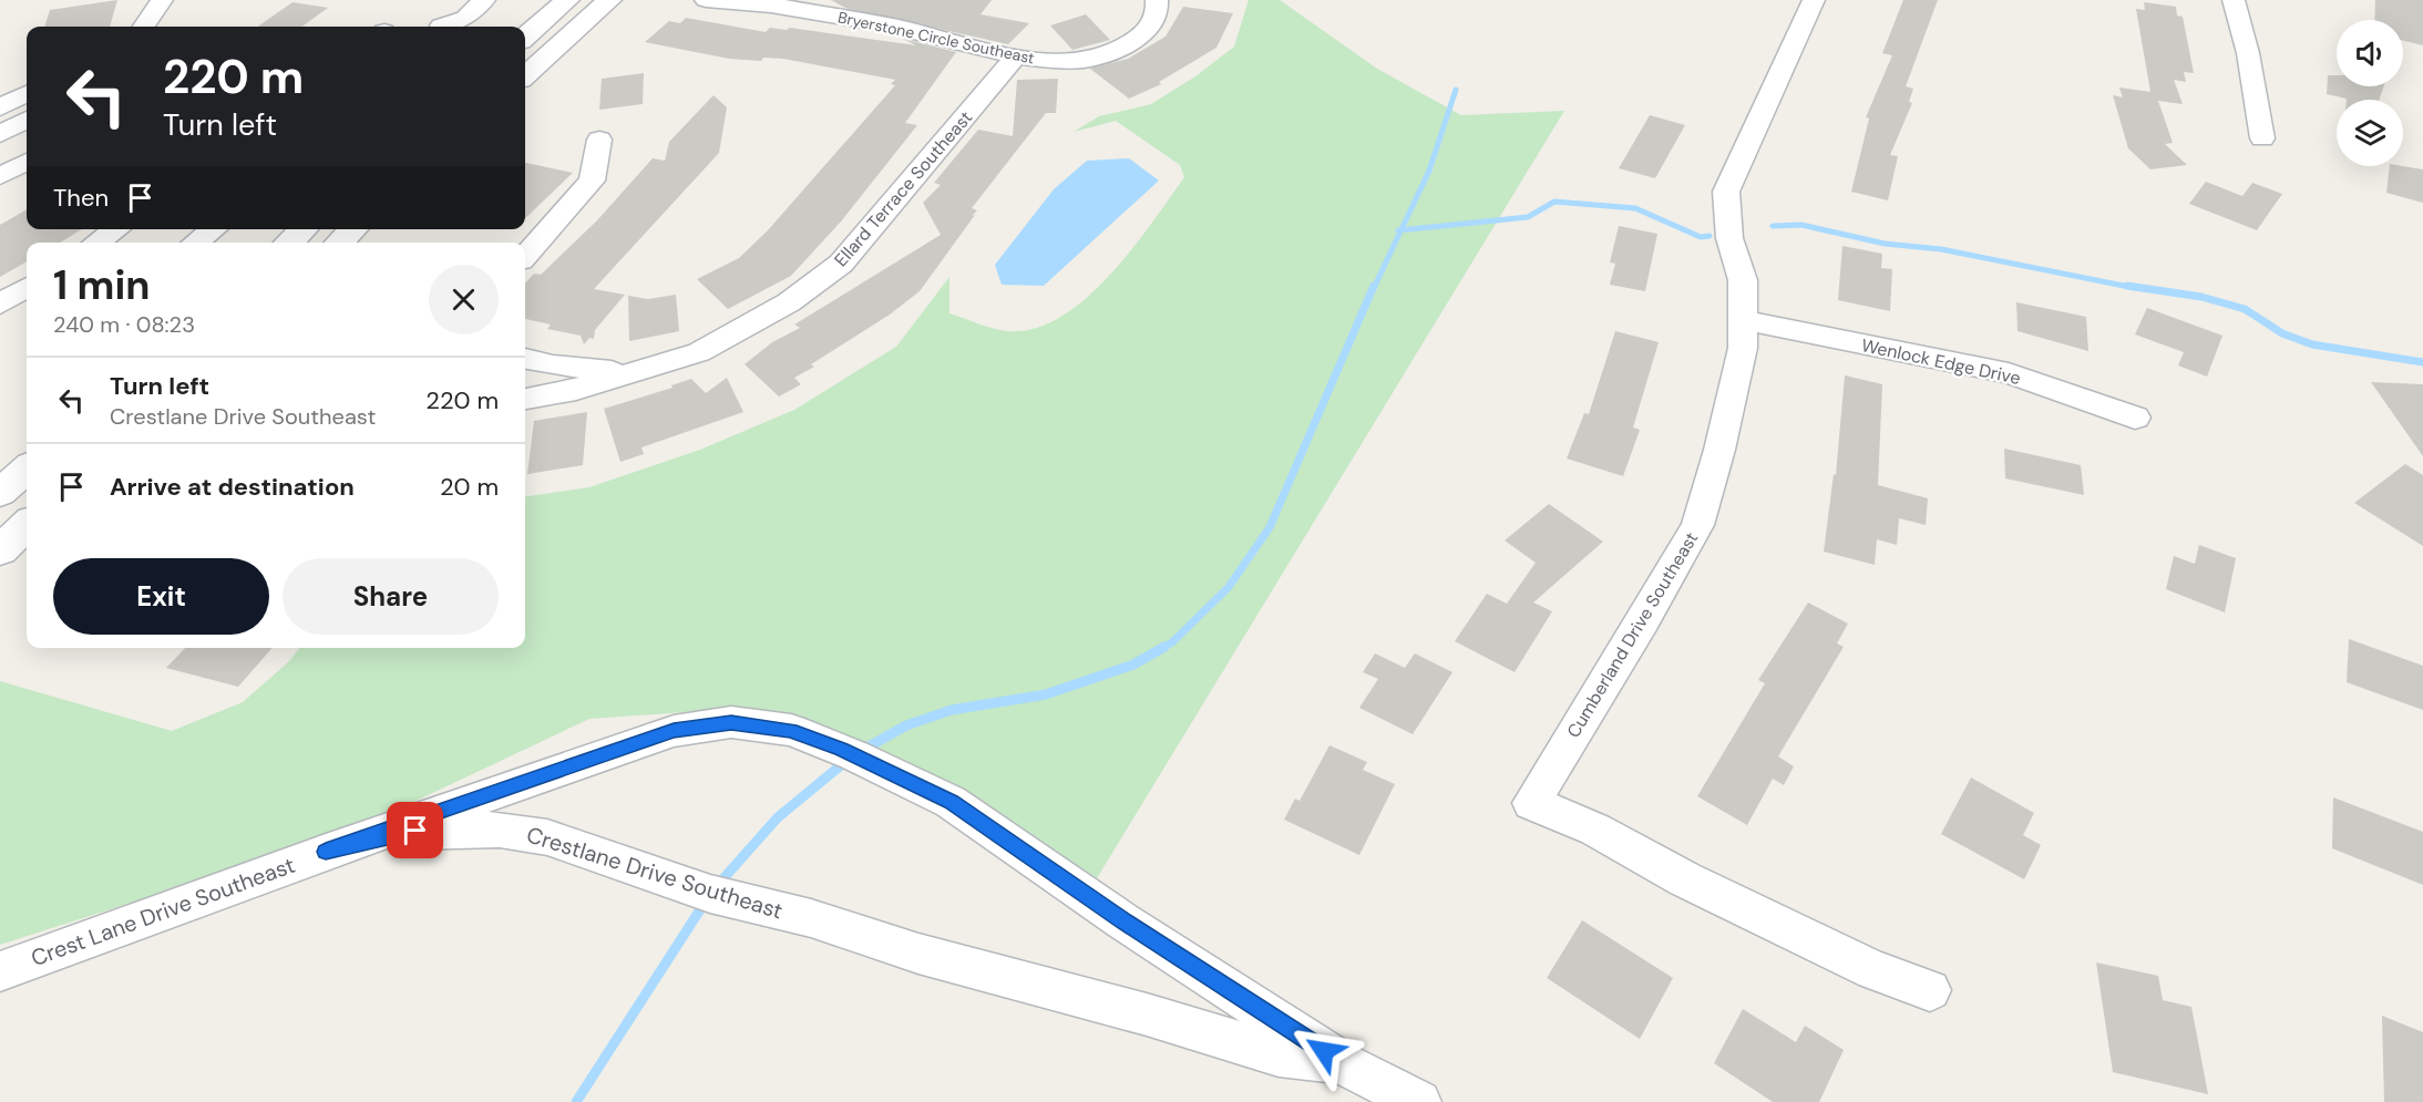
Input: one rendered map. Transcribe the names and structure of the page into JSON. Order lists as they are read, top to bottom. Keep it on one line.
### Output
{"streets":{"street":["Bryerstone Circle Southeast","Ellard Terrace Southeast","Wenlock Edge Drive","Cumberland Drive Southeast","Crestlane Drive Southeast","Crest Lane Drive Southeast"]},"crossings":[["Bryerstone Circle Southeast","Ellard Terrace Southeast"],["Wenlock Edge Drive","Cumberland Drive Southeast"],["Crestlane Drive Southeast","Crest Lane Drive Southeast"]],"page":{"turn":["220 m","Turn left"],"then":"Then","heading":["1 min","240 m · 08:23"],"list":[{"name":"Turn left","note":"Crestlane Drive Southeast","value":"220 m"},{"name":"Arrive at destination","value":"20 m"}],"buttons":["Exit","Share"]}}
